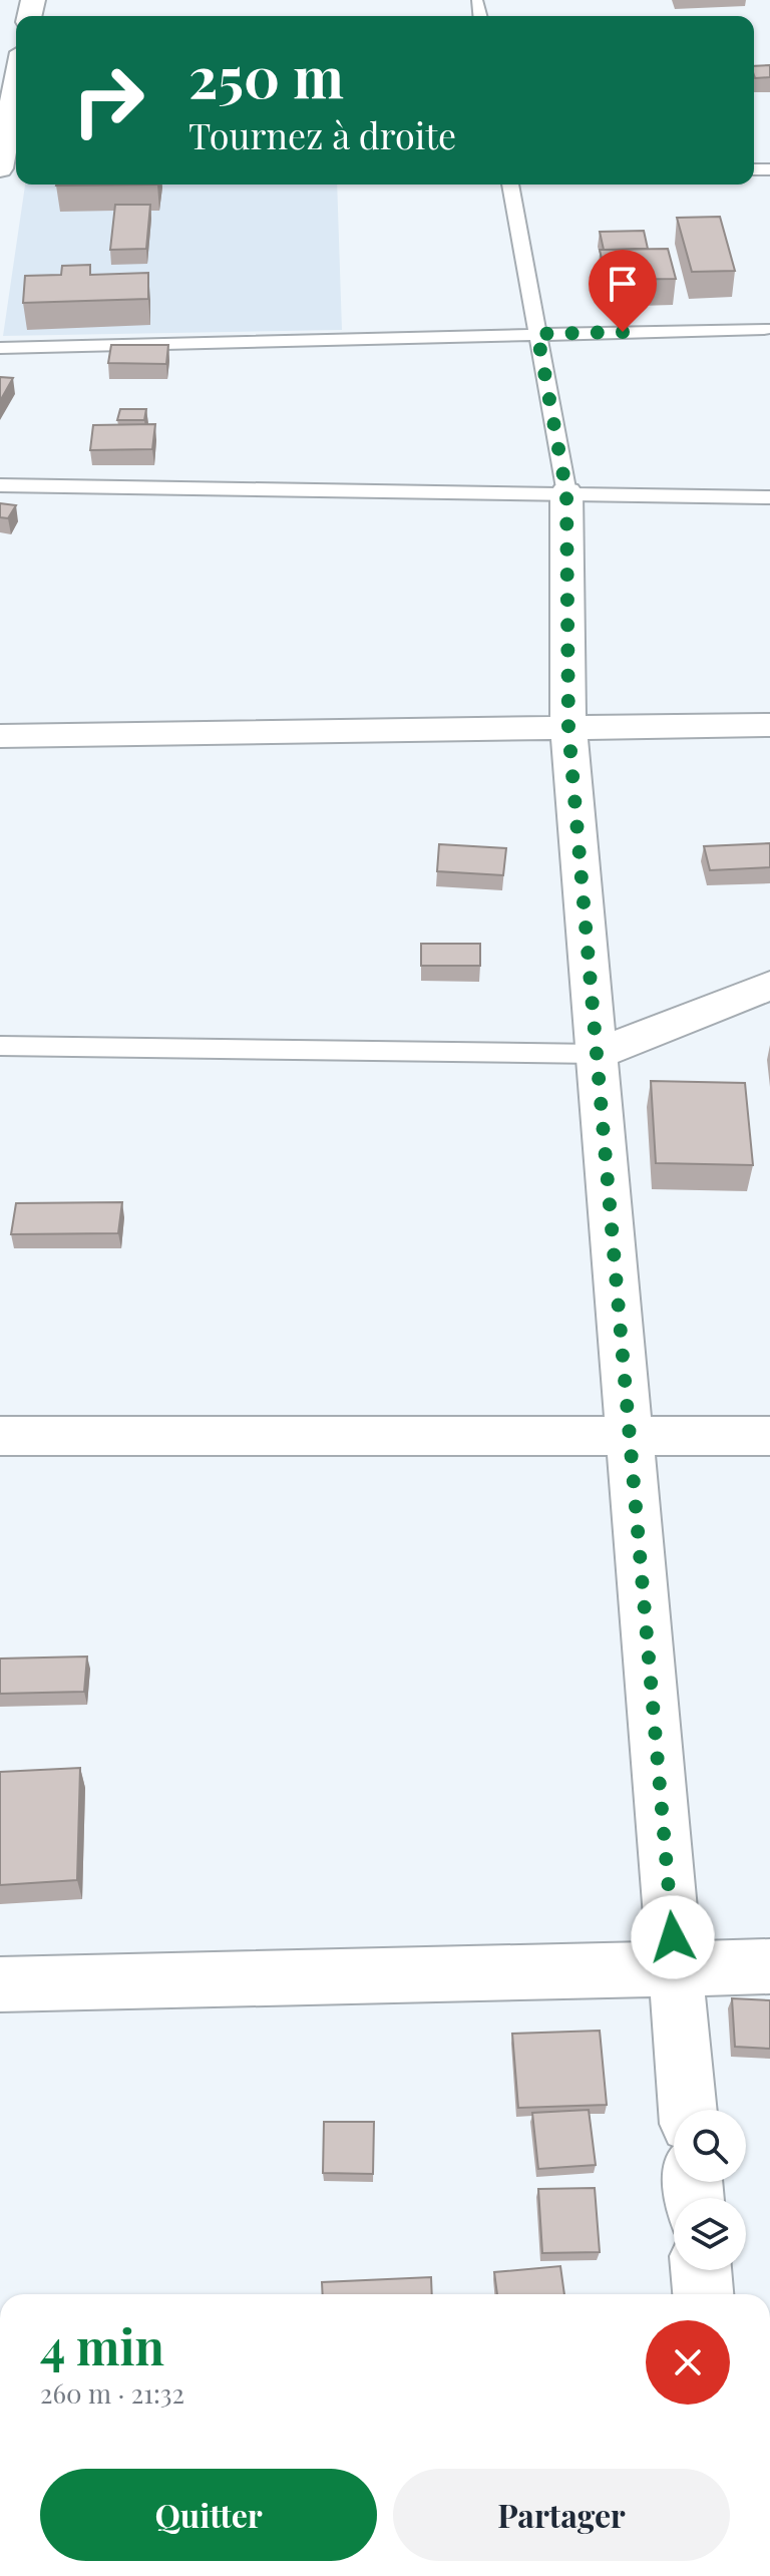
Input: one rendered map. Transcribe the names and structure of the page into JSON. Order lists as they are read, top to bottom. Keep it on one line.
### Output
{"page":{"turn":["250 m","Tournez à droite"],"heading":["4 min","260 m · 21:32"],"buttons":["Quitter","Partager"]}}
